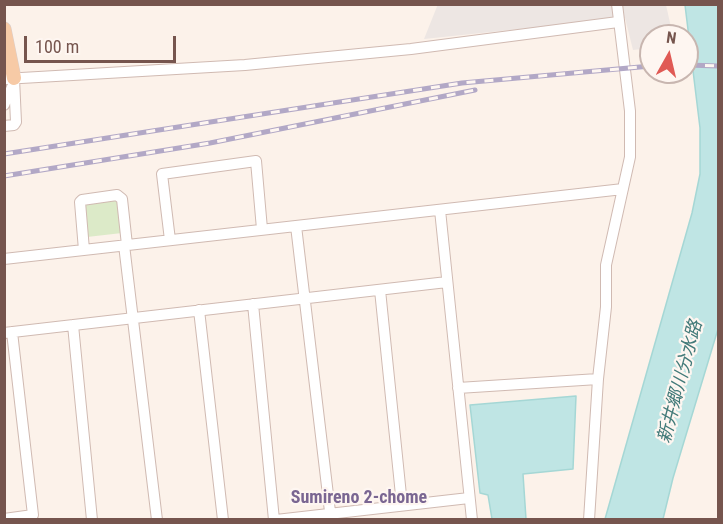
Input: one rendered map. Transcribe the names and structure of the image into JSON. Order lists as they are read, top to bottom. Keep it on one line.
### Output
{"districts":["Sumireno 2-chome"],"water":["新井郷川分水路"],"scale_bar":"100 m","north":"top"}
